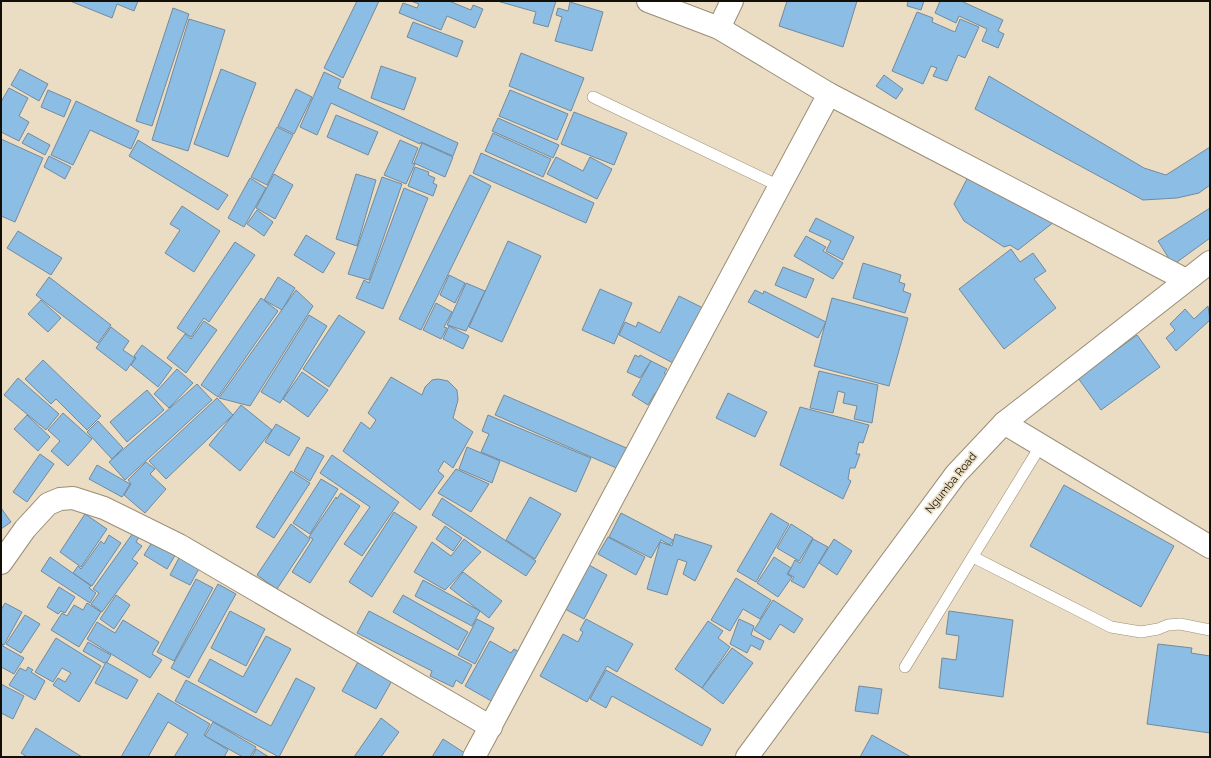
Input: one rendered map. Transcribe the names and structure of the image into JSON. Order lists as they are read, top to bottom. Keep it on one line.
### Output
{"streets":{"street":["Ngumba Road"]}}
